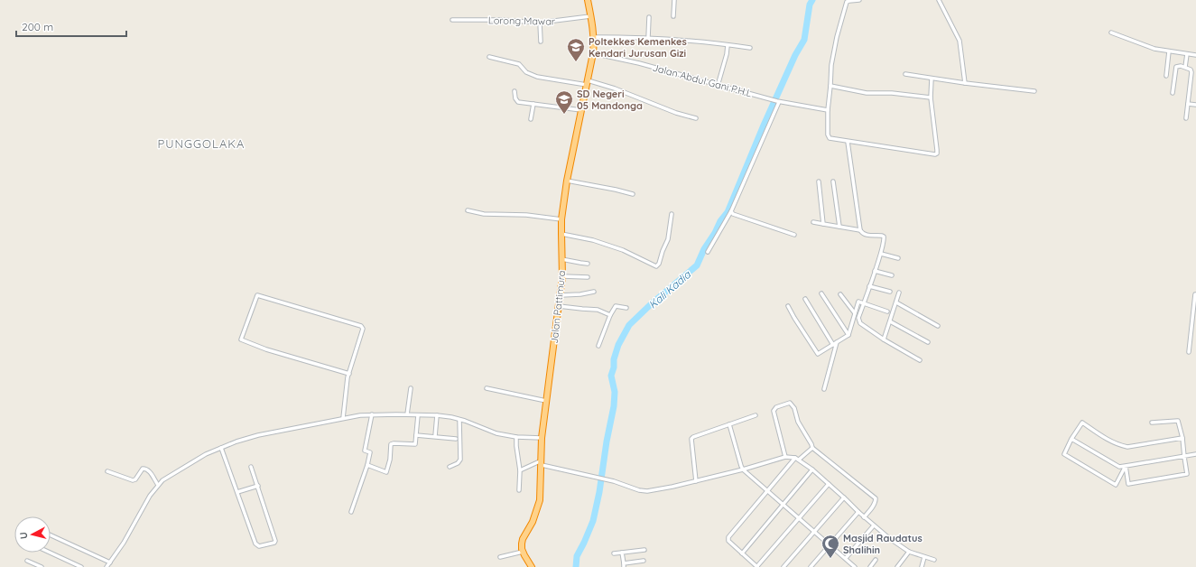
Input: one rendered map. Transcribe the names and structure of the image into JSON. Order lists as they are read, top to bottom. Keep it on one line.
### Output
{"streets":{"highway":["Jalan Pattimura"],"street":["Lorong Mawar","Jalan Abdul Gani P.H.L"]},"crossings":[["Lorong Mawar","Jalan Pattimura"],["Jalan Abdul Gani P.H.L","Jalan Pattimura"]],"districts":["PUNGGOLAKA"],"water":["Kali Kadia"],"places":{"school or university":["Poltekkes Kemenkes Kendari Jurusan Gizi","SD Negeri 05 Mandonga"],"mosque":["Masjid Raudatus Shalihin"]},"scale_bar":"200 m","north":"left"}
